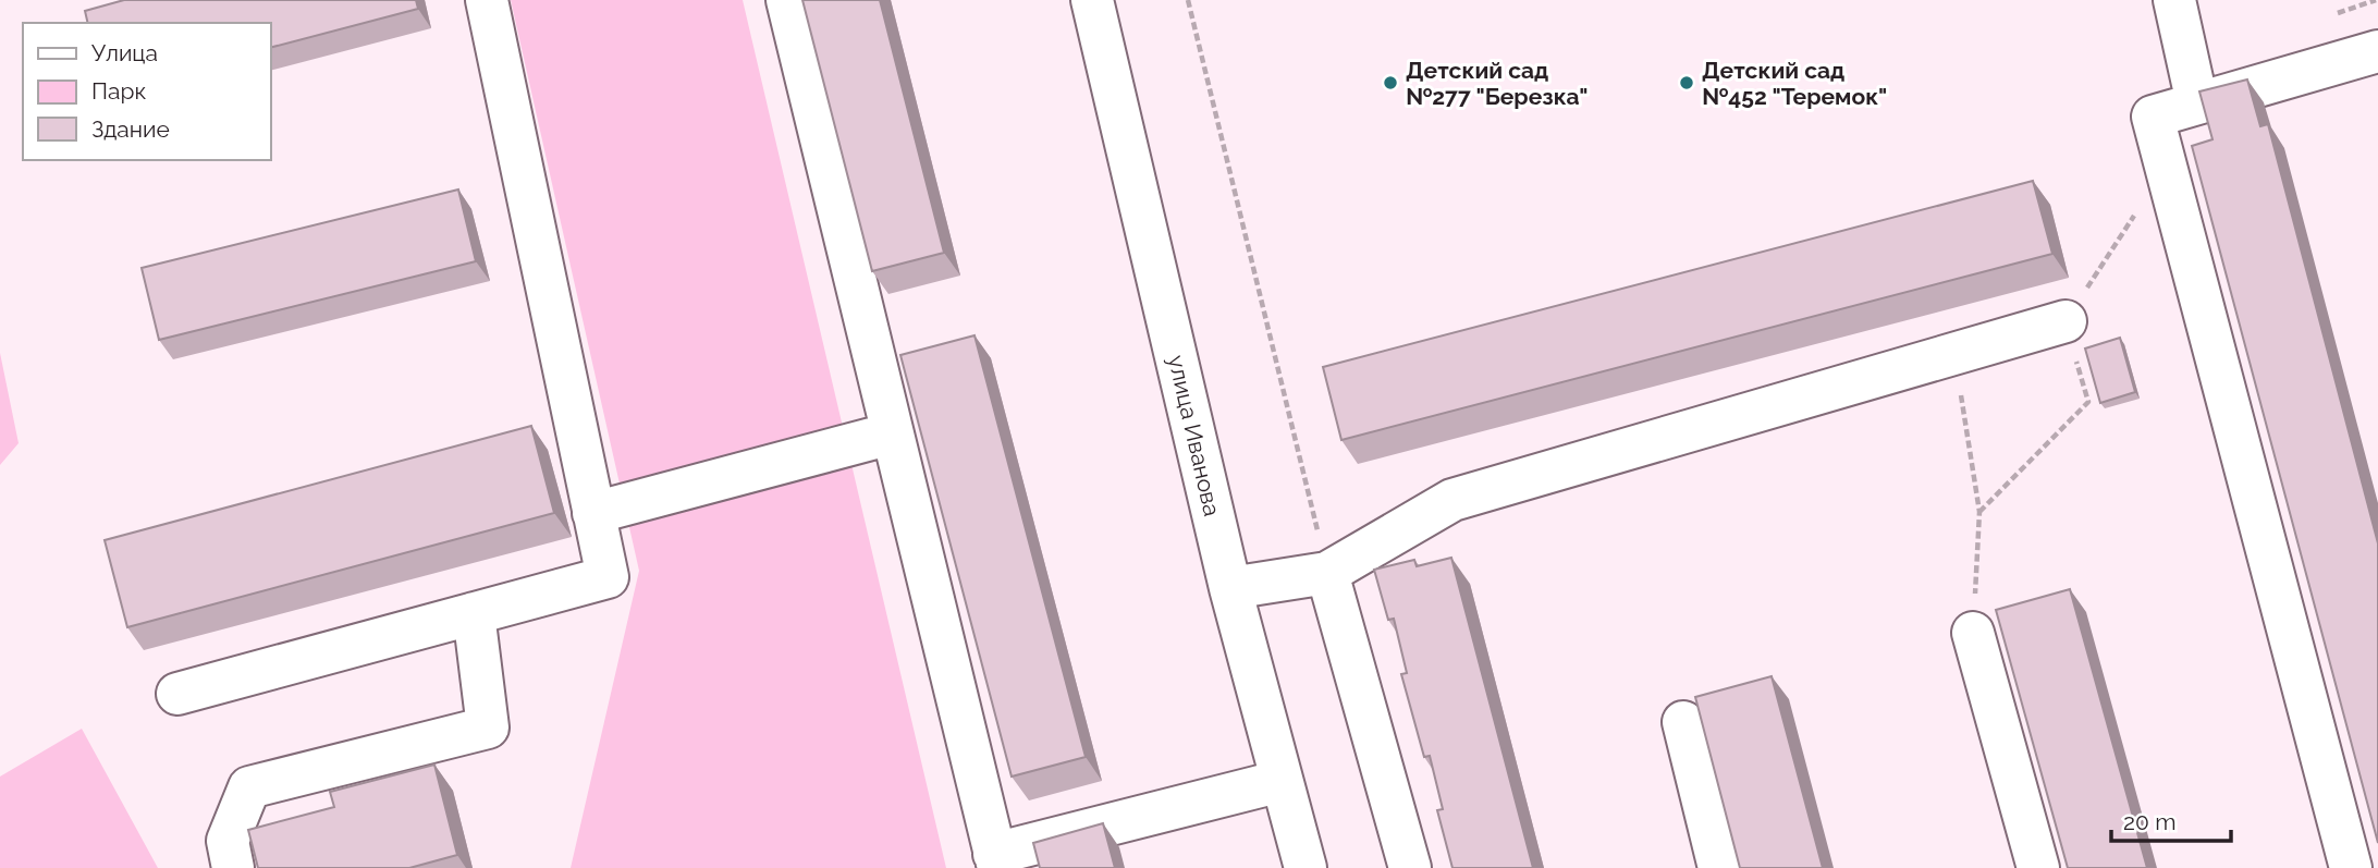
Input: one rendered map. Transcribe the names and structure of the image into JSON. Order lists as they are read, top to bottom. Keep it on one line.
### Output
{"streets":{"street":["улица Иванова"]},"places":["Детский сад №277 \"Березка\"","Детский сад №452 \"Теремок\""],"legend":["Улица","Парк","Здание"],"scale_bar":"20 m"}
